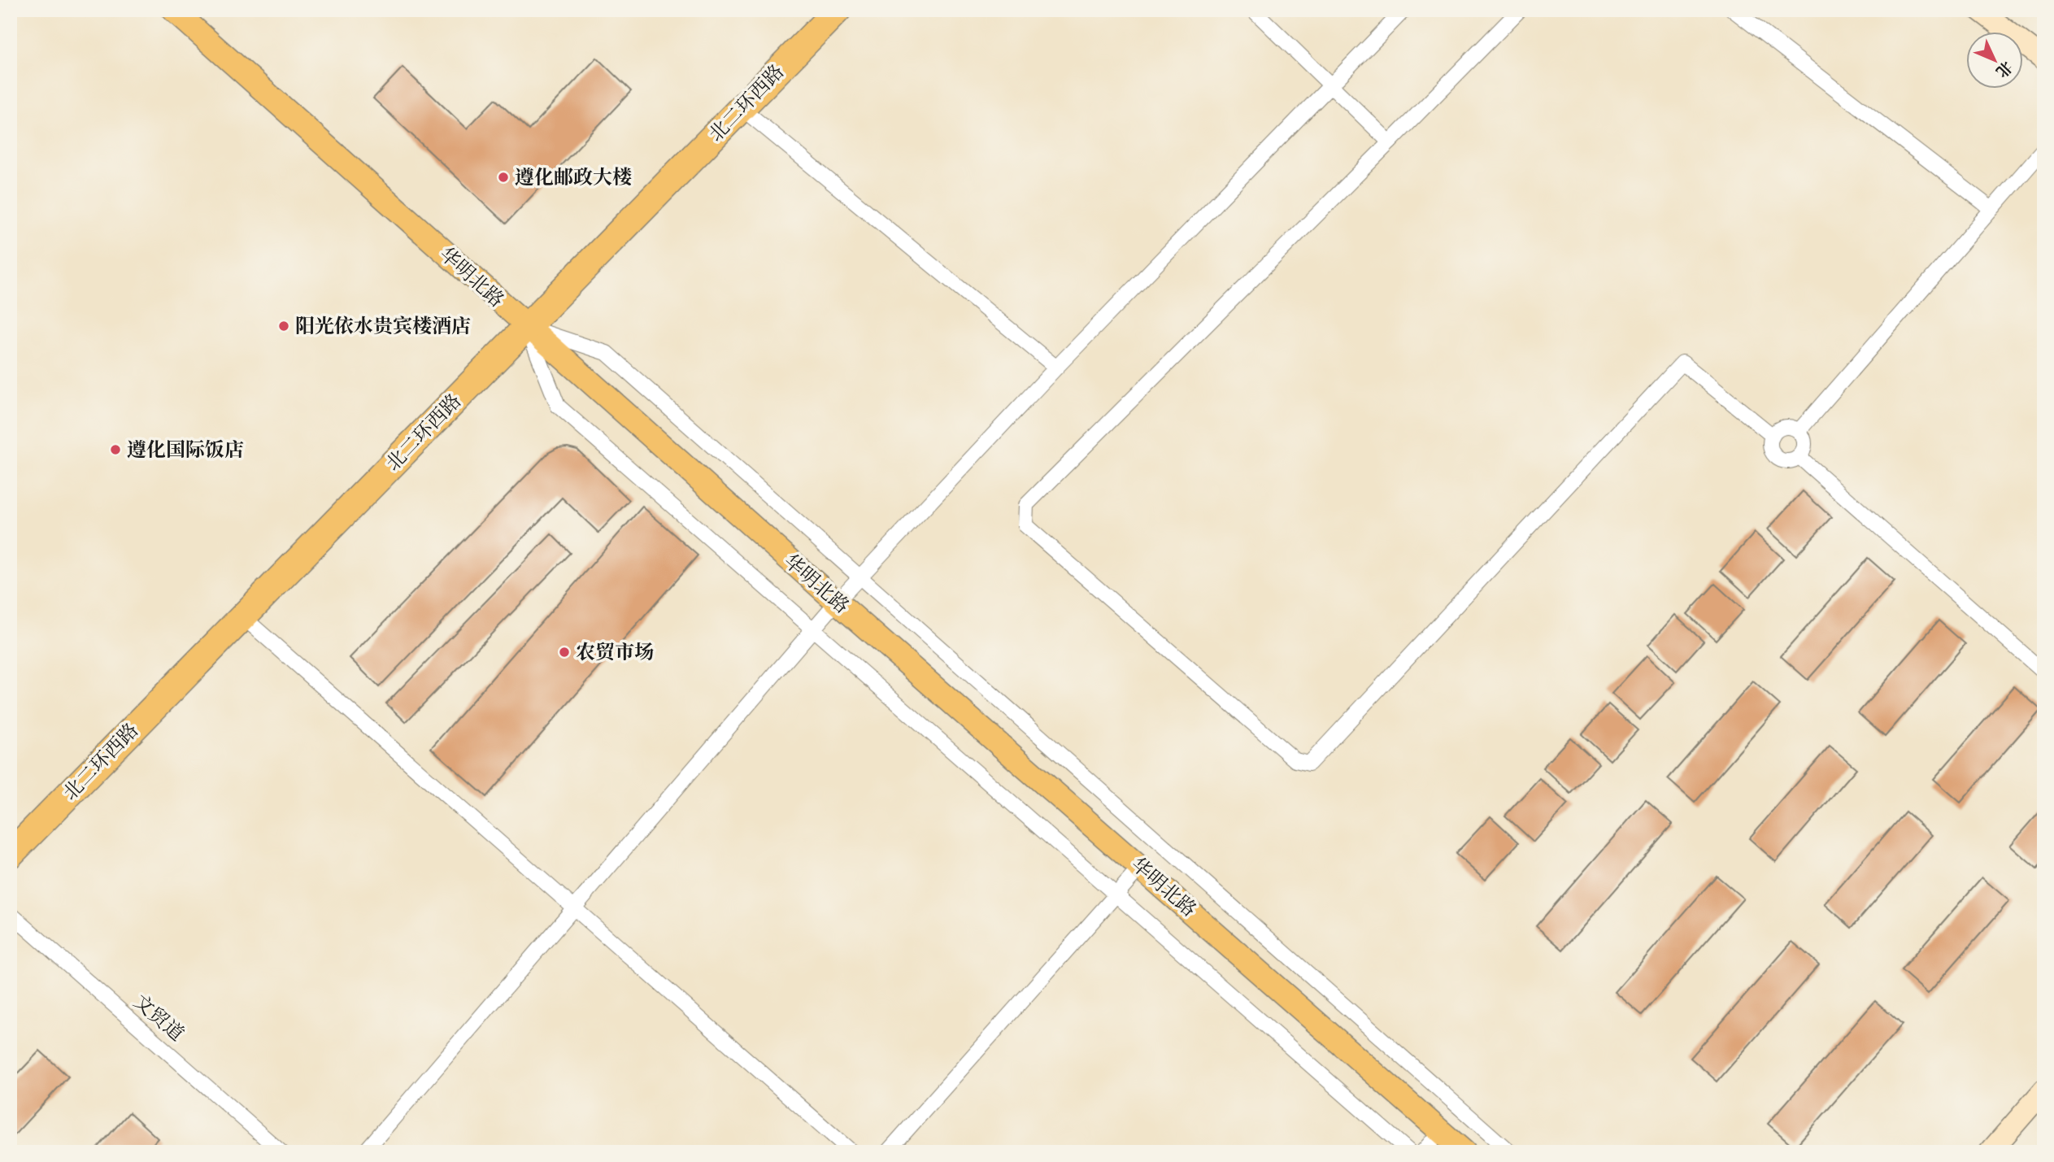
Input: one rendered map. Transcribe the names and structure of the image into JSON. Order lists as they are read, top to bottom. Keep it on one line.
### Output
{"streets":{"highway":["北二环西路"],"main road":["华明北路"],"street":["文贸道"]},"crossings":[["北二环西路","华明北路"]],"places":["遵化邮政大楼","阳光依水贵宾楼酒店","遵化国际饭店","农贸市场"],"north":"bottom right"}
